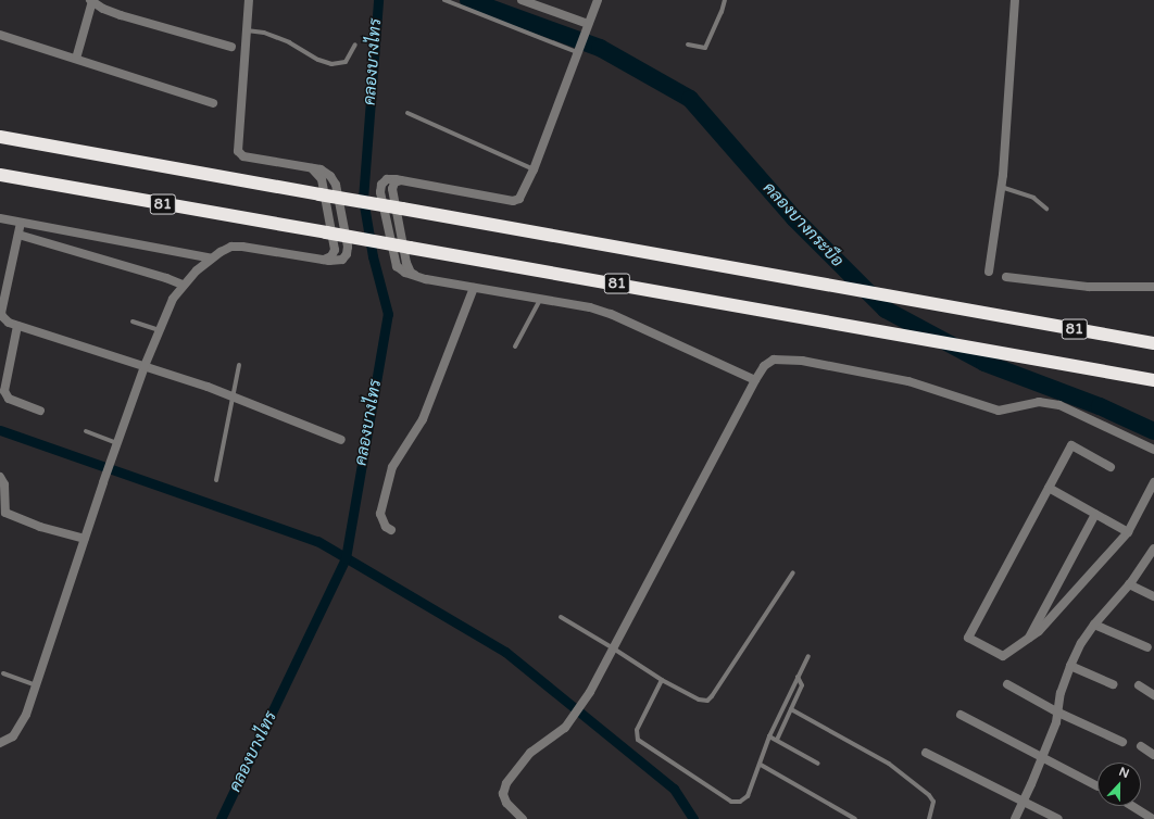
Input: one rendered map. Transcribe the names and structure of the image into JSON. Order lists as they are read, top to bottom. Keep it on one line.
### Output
{"streets":{"highway":["81"]},"water":["คลองบางไทร","คลองบางกระบือ"],"north":"top"}
